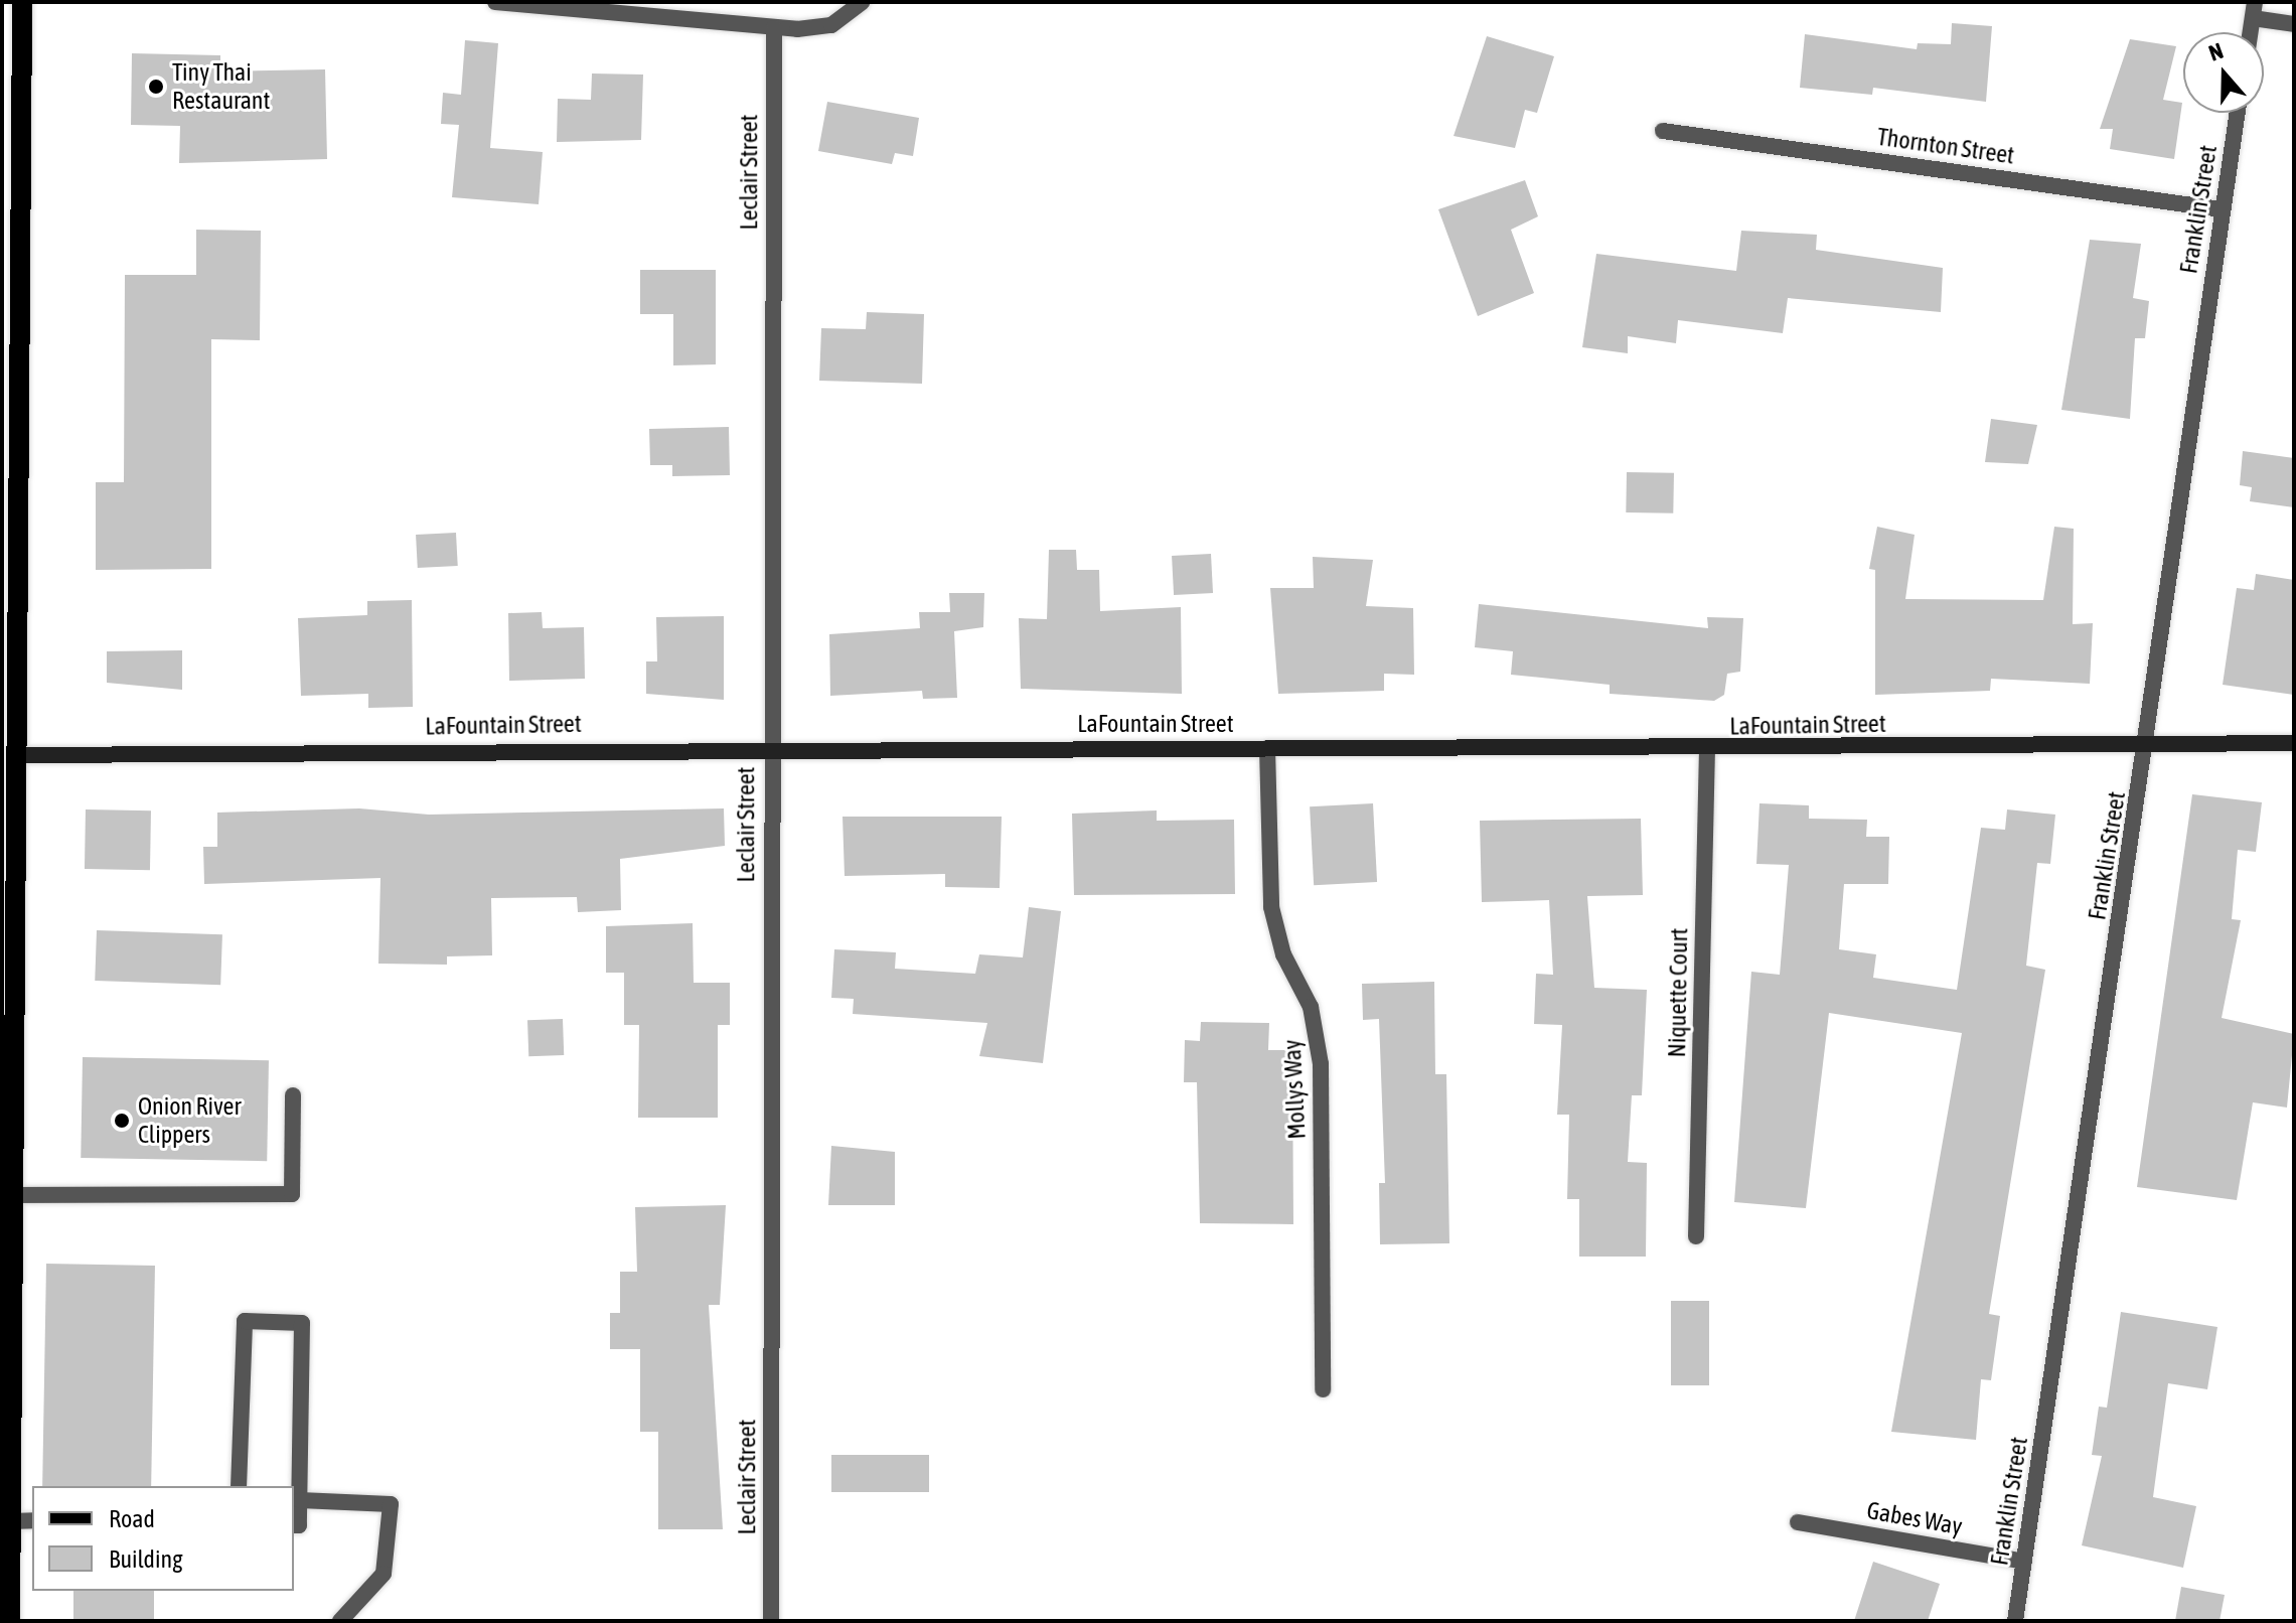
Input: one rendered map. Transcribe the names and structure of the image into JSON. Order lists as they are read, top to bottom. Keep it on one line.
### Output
{"streets":{"street":["Thornton Street","Leclair Street","Franklin Street","LaFountain Street","Niquette Court","Mollys Way","Gabes Way"]},"crossings":[["Thornton Street","Franklin Street"],["Leclair Street","LaFountain Street"],["Franklin Street","LaFountain Street"],["Franklin Street","Gabes Way"],["LaFountain Street","Niquette Court"],["LaFountain Street","Mollys Way"]],"places":["Tiny Thai Restaurant","Onion River Clippers"],"legend":["Road","Building"],"north":"top"}
